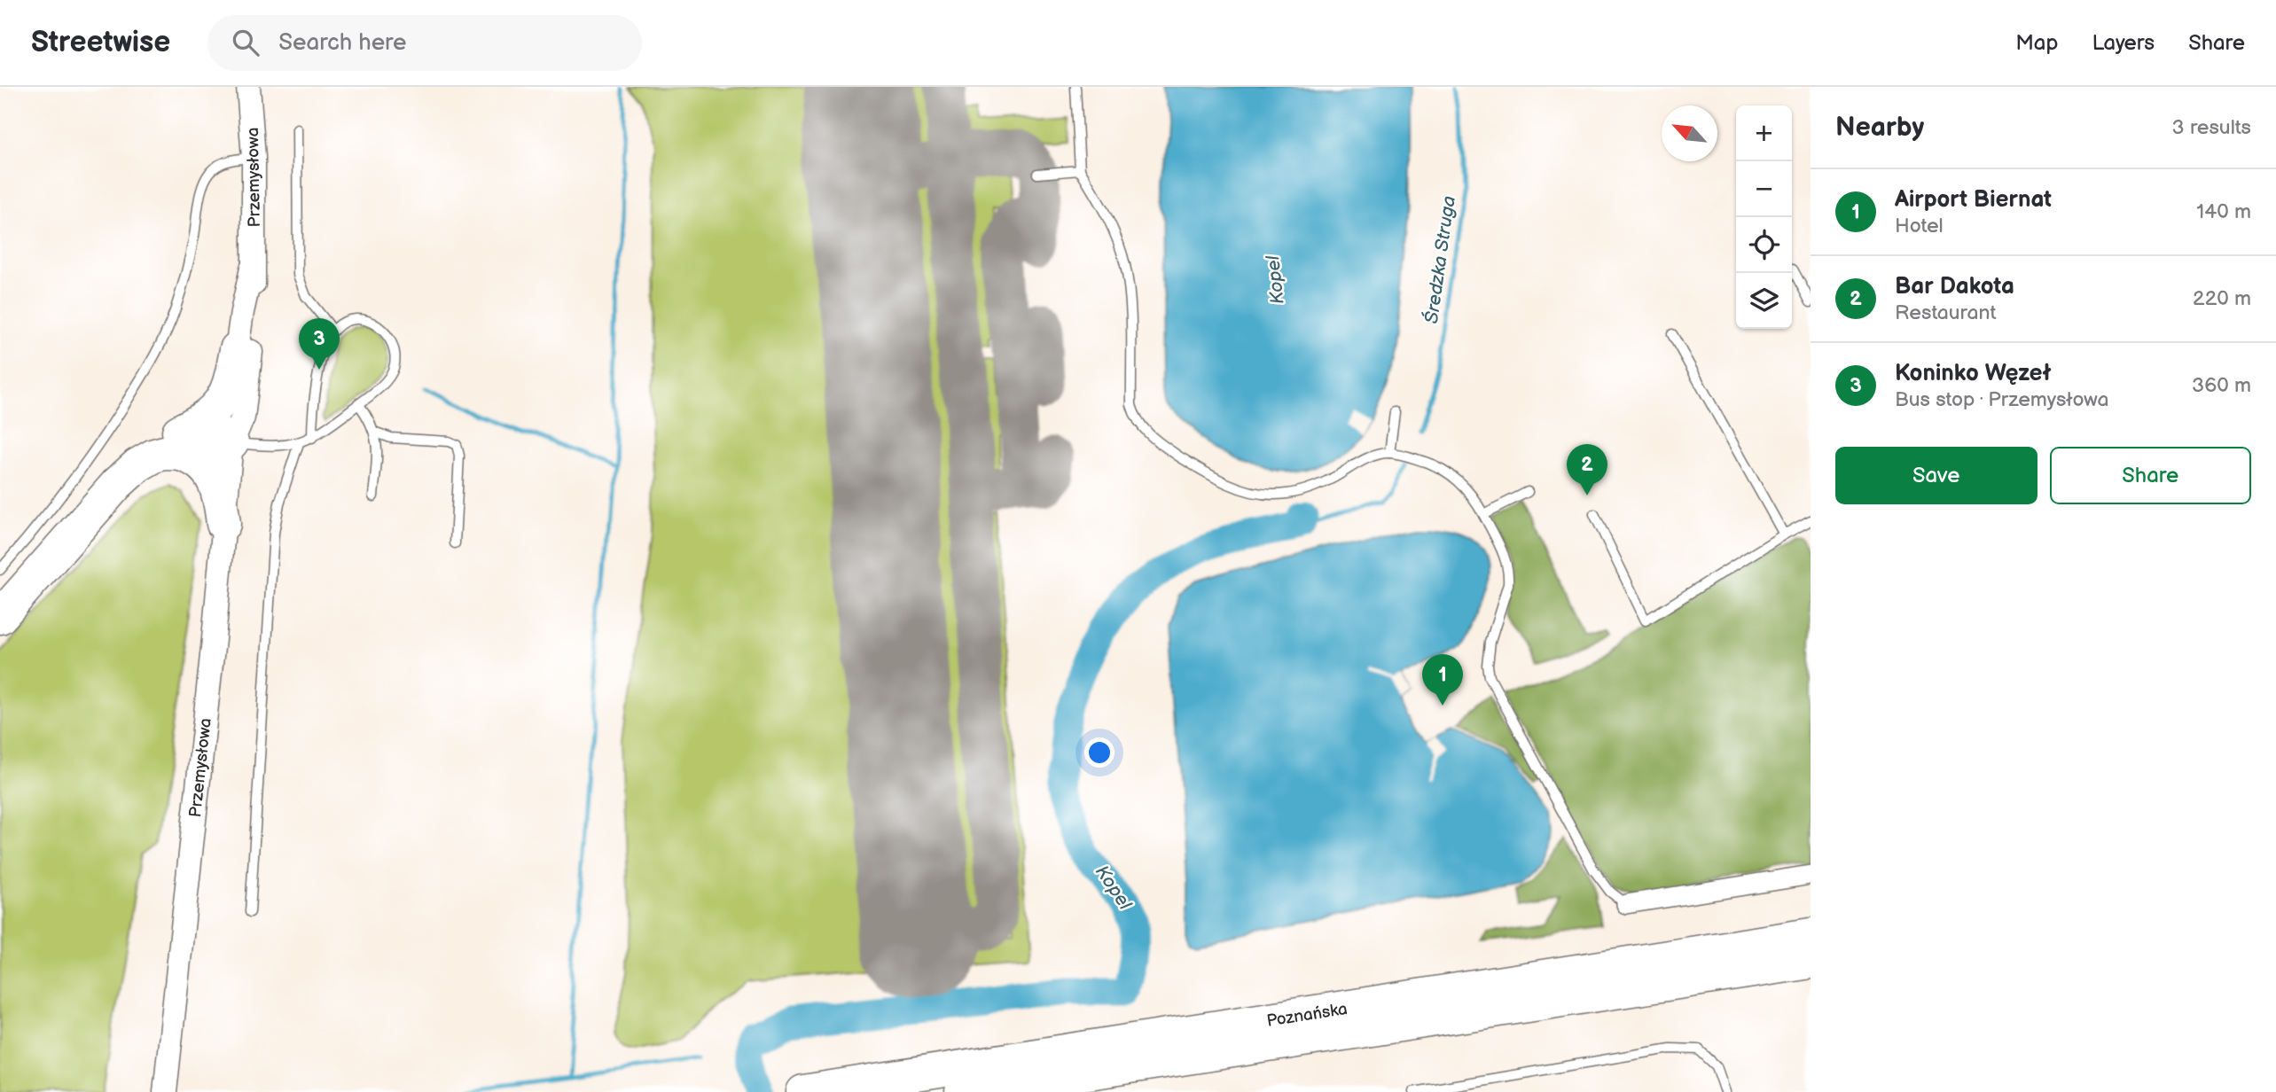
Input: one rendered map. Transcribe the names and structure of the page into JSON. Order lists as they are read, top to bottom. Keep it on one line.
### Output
{"streets":{"highway":["Poznańska"],"street":["Przemysłowa"]},"water":["Średzka Struga","Kopel"],"north":"top left","page":{"header":"Streetwise","search":"Search here","nav":["Map","Layers","Share"],"heading":["Nearby","3 results"],"map_buttons":["+","−"],"list":[{"mark":"1","name":"Airport Biernat","note":"Hotel","value":"140 m"},{"mark":"2","name":"Bar Dakota","note":"Restaurant","value":"220 m"},{"mark":"3","name":"Koninko Węzeł","note":"Bus stop · Przemysłowa","value":"360 m"}],"pins":["3","2","1"],"buttons":["Save","Share"]}}
